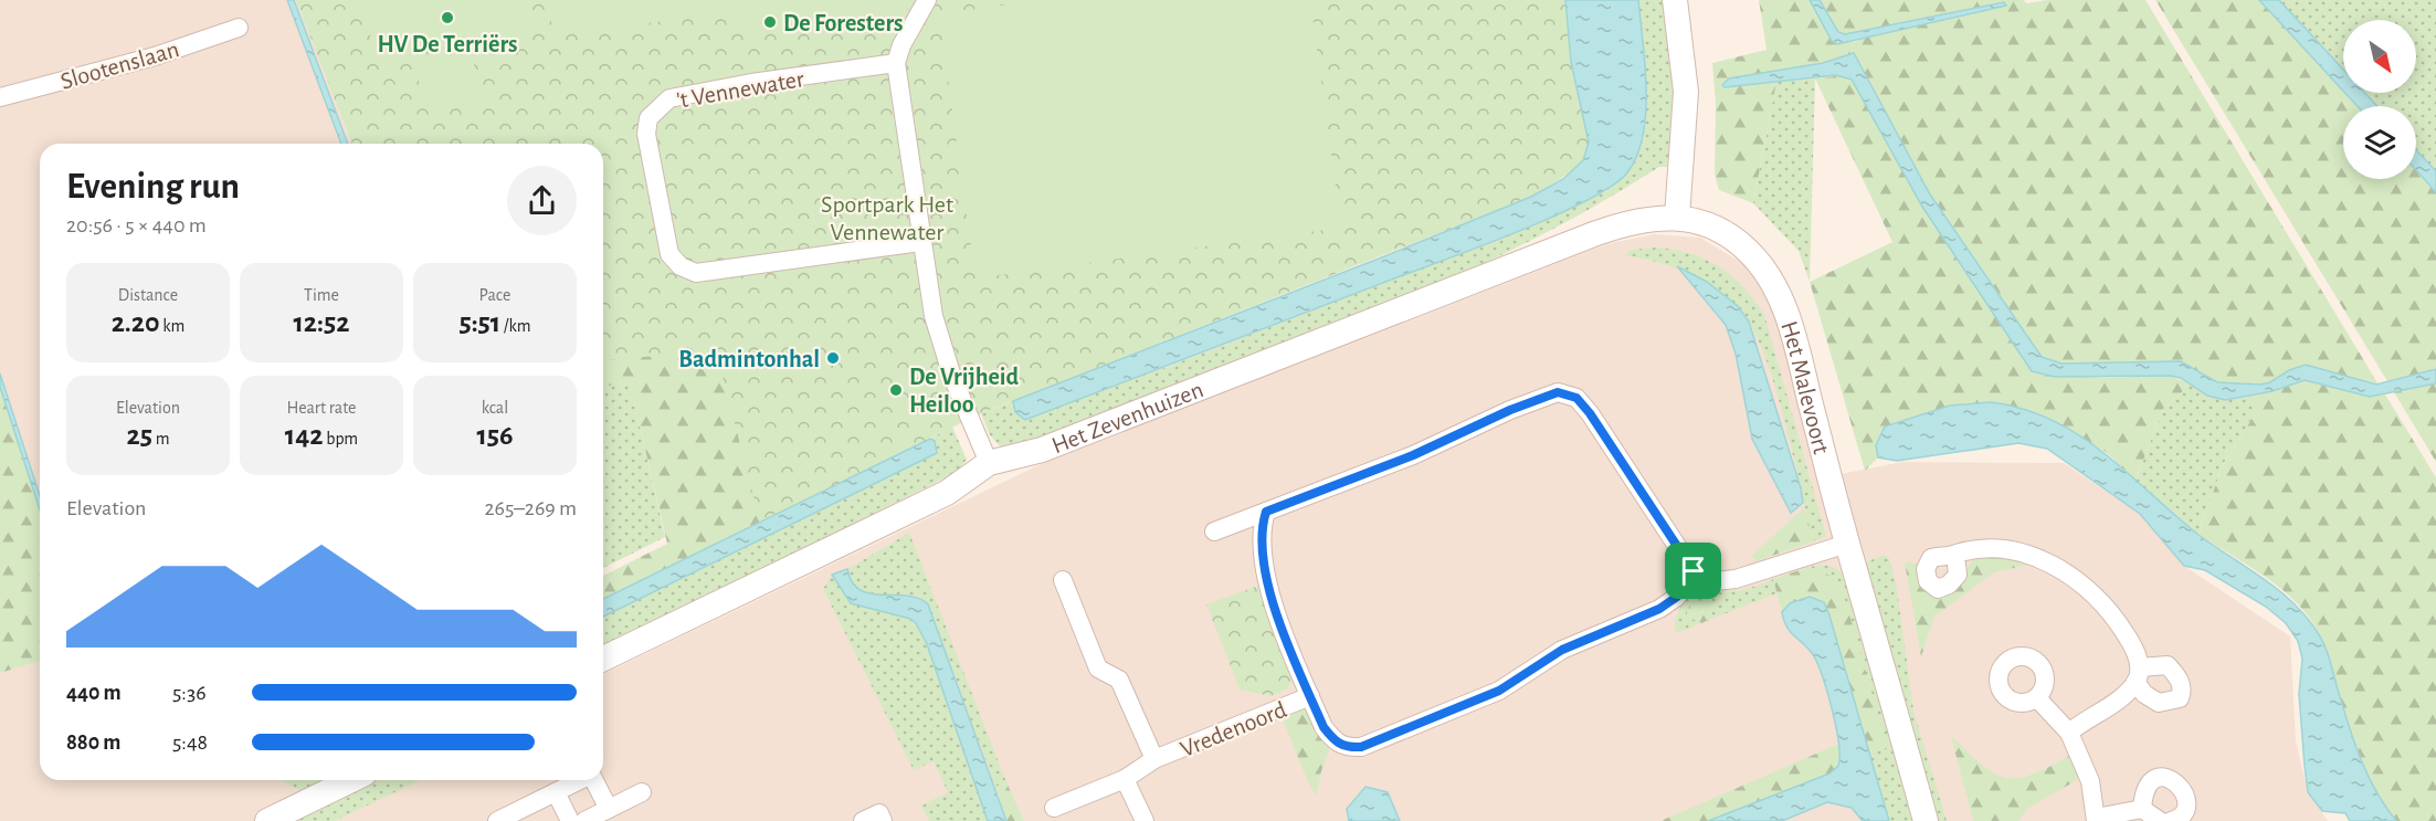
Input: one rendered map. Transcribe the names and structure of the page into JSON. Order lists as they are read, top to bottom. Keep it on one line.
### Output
{"streets":{"street":["Slootenslaan","'t Vennewater","Het Malevoort","Het Zevenhuizen","Vredenoord"]},"crossings":[["Het Malevoort","Het Zevenhuizen"]],"parks":["Sportpark Het Vennewater"],"places":["HV De Terriërs","De Foresters","Badmintonhal","De Vrijheid Heiloo"],"north":"bottom right","page":{"heading":["Evening run","20:56 · 5 × 440 m"],"stats":[["Distance","2.20 km"],["Time","12:52"],["Pace","5:51 /km"],["Elevation","25 m"],["Heart rate","142 bpm"],["kcal","156"]],"chart":["Elevation","265–269 m"],"list":[{"name":"440 m","note":"5:36"},{"name":"880 m","note":"5:48"}]}}
